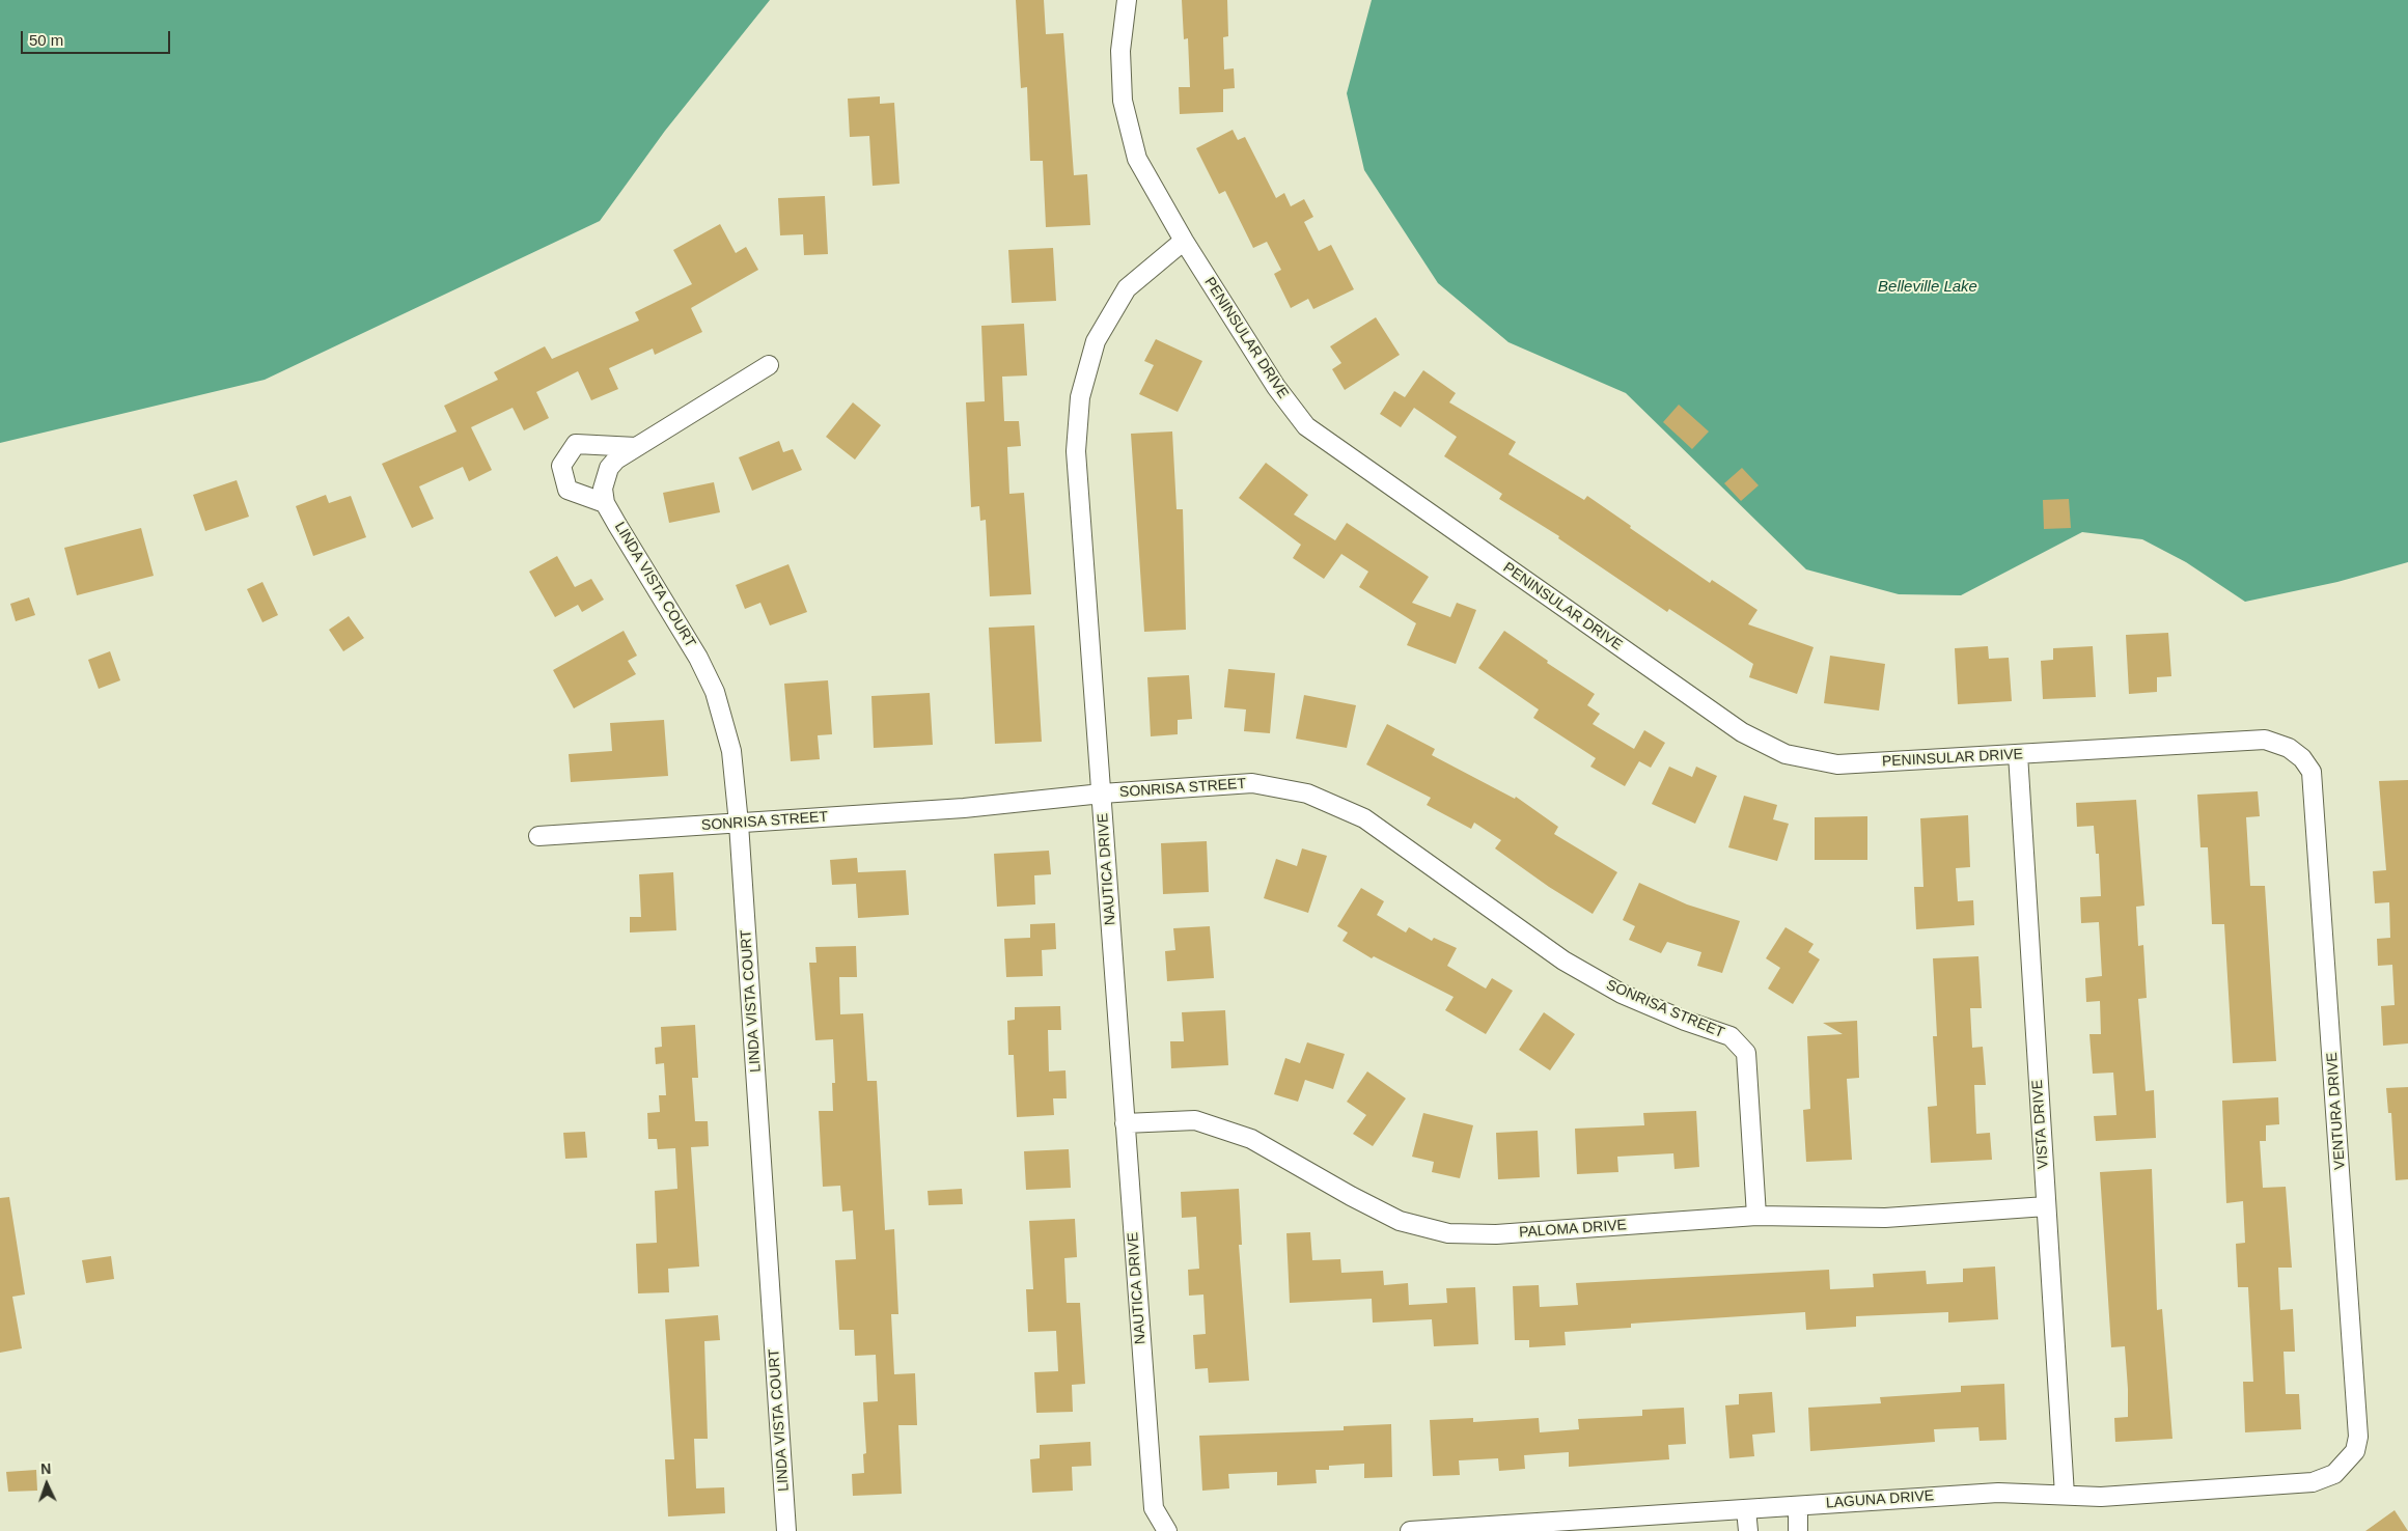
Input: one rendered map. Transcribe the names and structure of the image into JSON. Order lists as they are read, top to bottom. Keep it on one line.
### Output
{"streets":{"street":["PENINSULAR DRIVE","LINDA VISTA COURT","SONRISA STREET","NAUTICA DRIVE","VENTURA DRIVE","VISTA DRIVE","PALOMA DRIVE","LAGUNA DRIVE"]},"crossings":[["PENINSULAR DRIVE","NAUTICA DRIVE"],["PENINSULAR DRIVE","VENTURA DRIVE"],["PENINSULAR DRIVE","VISTA DRIVE"],["LINDA VISTA COURT","SONRISA STREET"],["SONRISA STREET","NAUTICA DRIVE"],["SONRISA STREET","PALOMA DRIVE"],["NAUTICA DRIVE","PALOMA DRIVE"],["VENTURA DRIVE","LAGUNA DRIVE"],["VISTA DRIVE","PALOMA DRIVE"],["VISTA DRIVE","LAGUNA DRIVE"]],"water":["Belleville Lake"],"scale_bar":"50 m","north":"top"}
